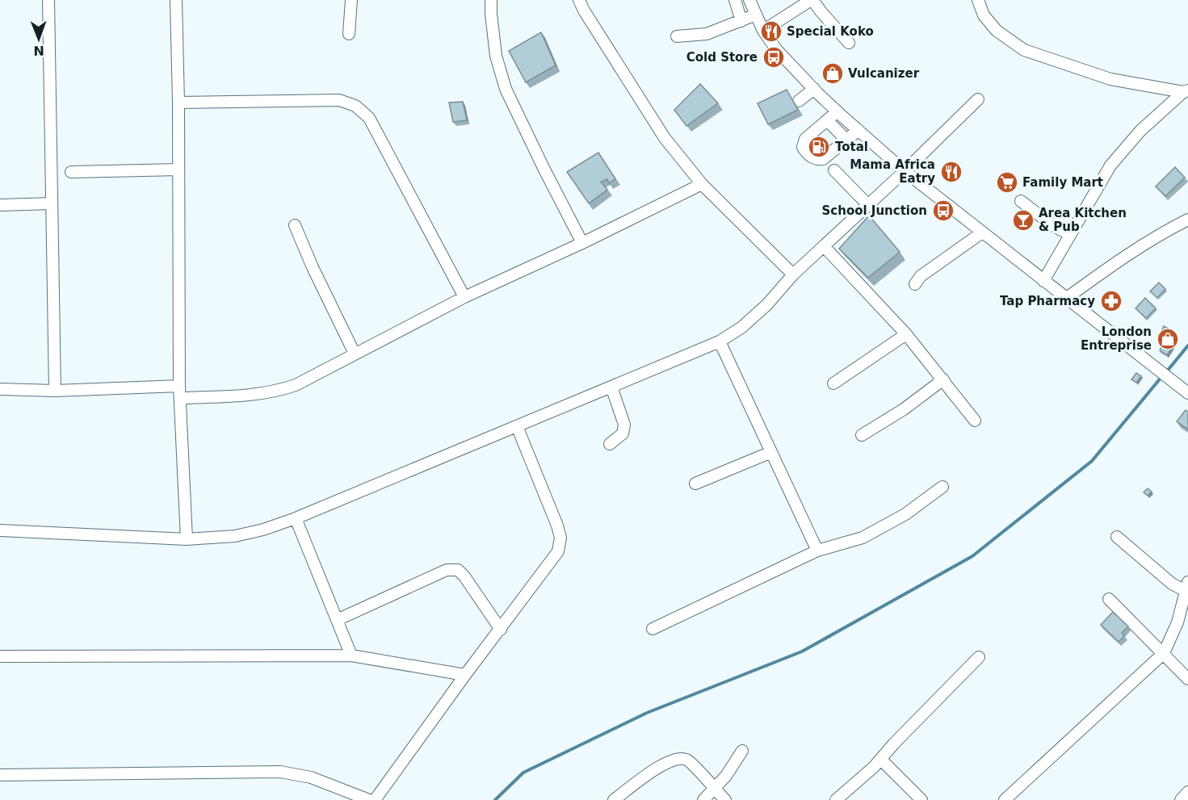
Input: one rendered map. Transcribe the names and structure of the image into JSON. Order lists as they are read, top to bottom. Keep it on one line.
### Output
{"places":{"restaurant":["Special Koko","Mama Africa Eatry"],"bus stop":["Cold Store","School Junction"],"shop":["Vulcanizer","London Entreprise"],"fuel station":["Total"],"supermarket":["Family Mart"],"bar":["Area Kitchen & Pub"],"pharmacy":["Tap Pharmacy"]},"north":"bottom"}
